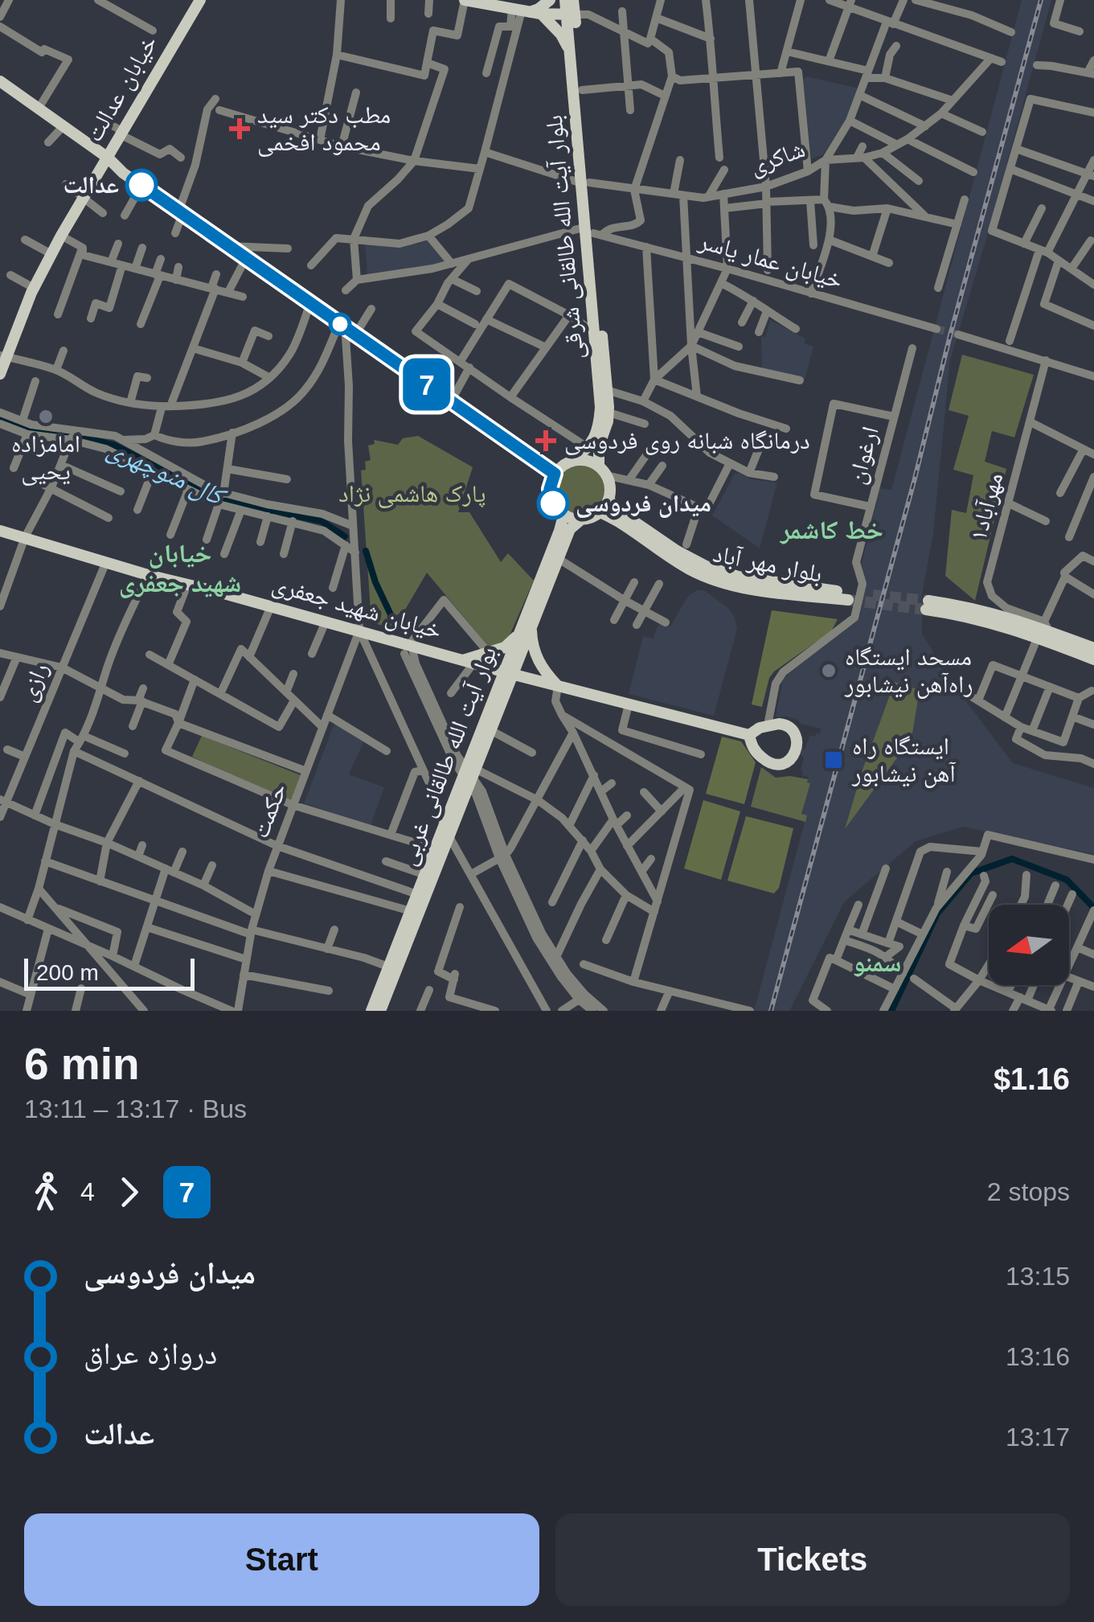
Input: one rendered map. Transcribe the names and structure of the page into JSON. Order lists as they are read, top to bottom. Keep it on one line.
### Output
{"streets":{"main road":["خیابان عدالت","بلوار آیت الله طالقانی شرقی","بلوار مهر آباد","خیابان شهید جعفری","بوار آیت الله طالقانی غربی"],"street":["شاکری","خیابان عمار یاسر","ارغوان","مهرآباد۱","رازی","حکمت"]},"crossings":[["شاکری","بلوار آیت الله طالقانی شرقی"],["بلوار آیت الله طالقانی شرقی","خیابان عمار یاسر"],["بلوار آیت الله طالقانی شرقی","بلوار مهر آباد"],["بلوار آیت الله طالقانی شرقی","بوار آیت الله طالقانی غربی"],["ارغوان","خیابان شهید جعفری"],["بلوار مهر آباد","بوار آیت الله طالقانی غربی"],["خیابان شهید جعفری","رازی"],["خیابان شهید جعفری","بوار آیت الله طالقانی غربی"],["خیابان شهید جعفری","حکمت"]],"districts":["خط کاشمر","خیابان شهید جعفری","سمنو"],"water":["کال منوچهری"],"parks":["پارک هاشمی نژاد"],"places":{"health":["مطب دکتر سید محمود افخمی","درمانگاه شبانه روی فردوسی"],"other":["عدالت","امامزاده یحیی","میدان فردوسی","مسحد ایستگاه راه‌آهن نیشابور"],"transit":["ایستگاه راه‌ آهن نیشابور"]},"lines":["bus line 7"],"scale_bar":"200 m","north":"left","page":{"on_map":"7","scale":"200 m","heading":["6 min","13:11 – 13:17 · Bus","$1.16"],"legs":["4","7","2 stops"],"list":[{"name":"میدان فردوسی","value":"13:15"},{"name":"دروازه عراق","value":"13:16"},{"name":"عدالت","value":"13:17"}],"buttons":["Start","Tickets"]}}
